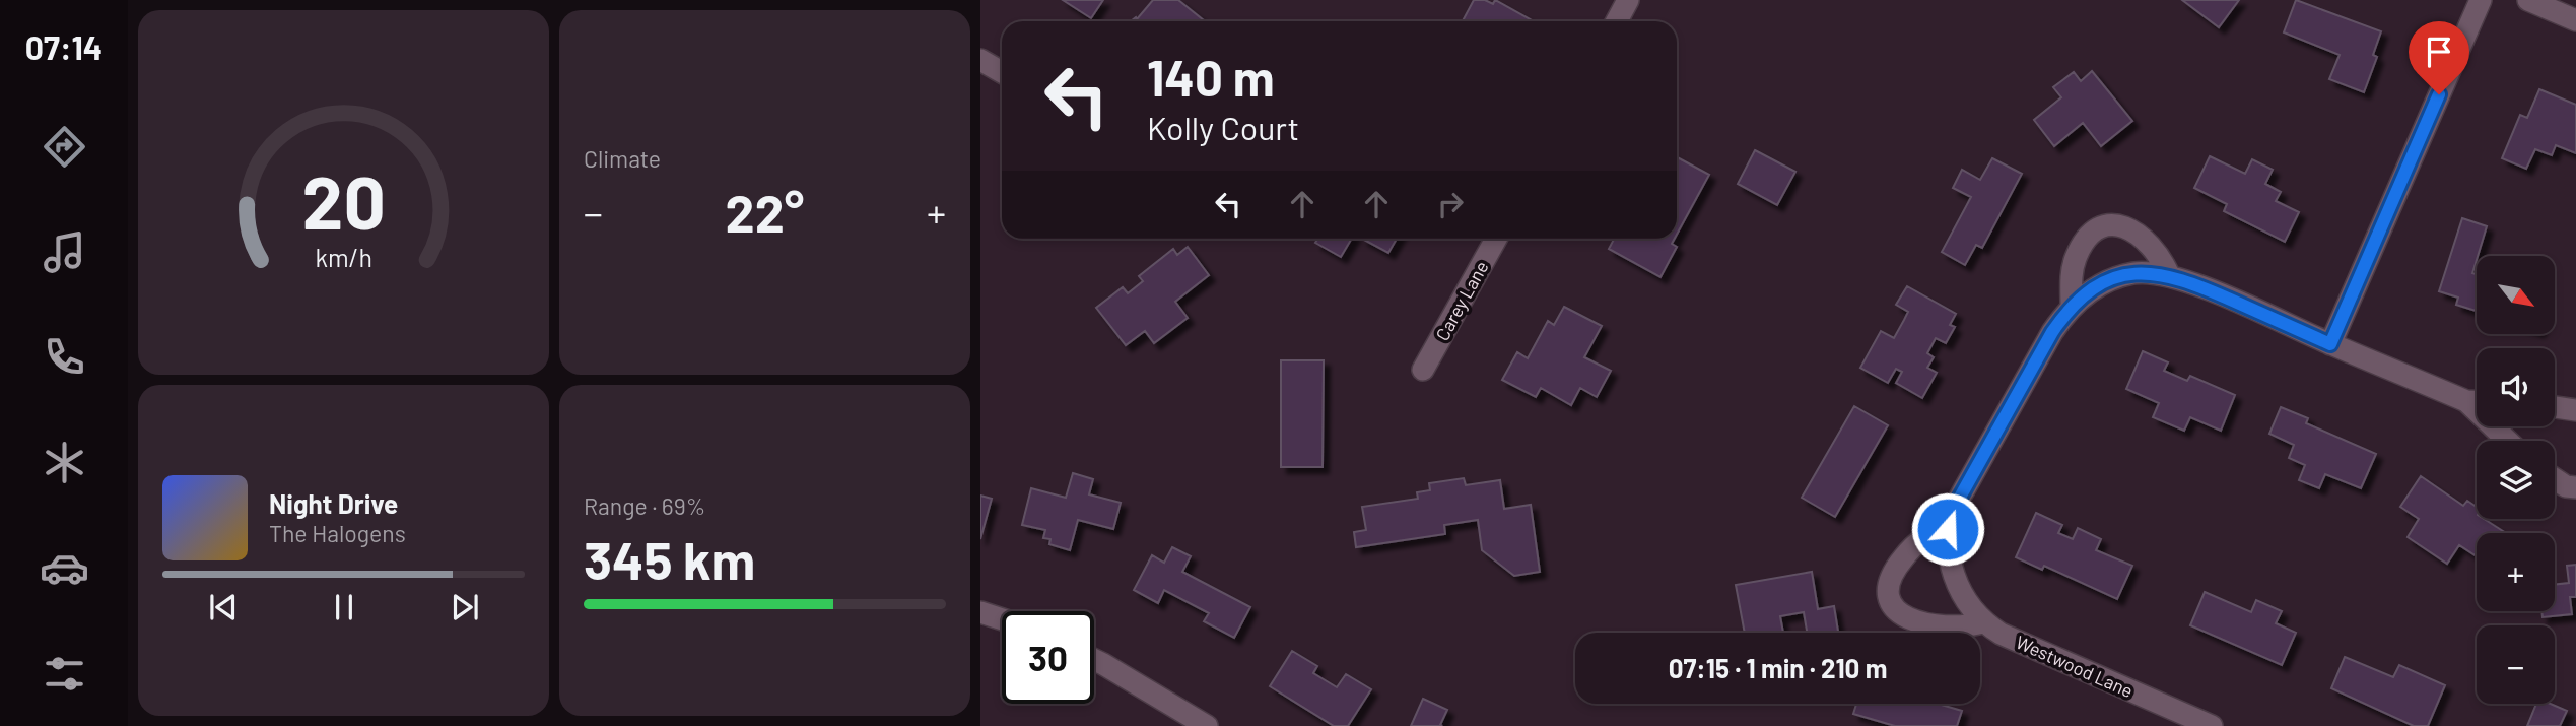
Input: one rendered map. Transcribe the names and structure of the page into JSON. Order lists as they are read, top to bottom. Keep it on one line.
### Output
{"streets":{"street":["Carey Lane","Westwood Lane"]},"north":"bottom right","page":{"tabs":"07:14","tile":["Climate",["Range · 69%","345 km"]],"turn":["140 m","Kolly Court"],"heat":["−","22°","+"],"map_buttons":["+","−"],"song":["Night Drive","The Halogens"],"limit":"30","trip":"07:15 · 1 min · 210 m","gauge":["20","km/h"]}}
